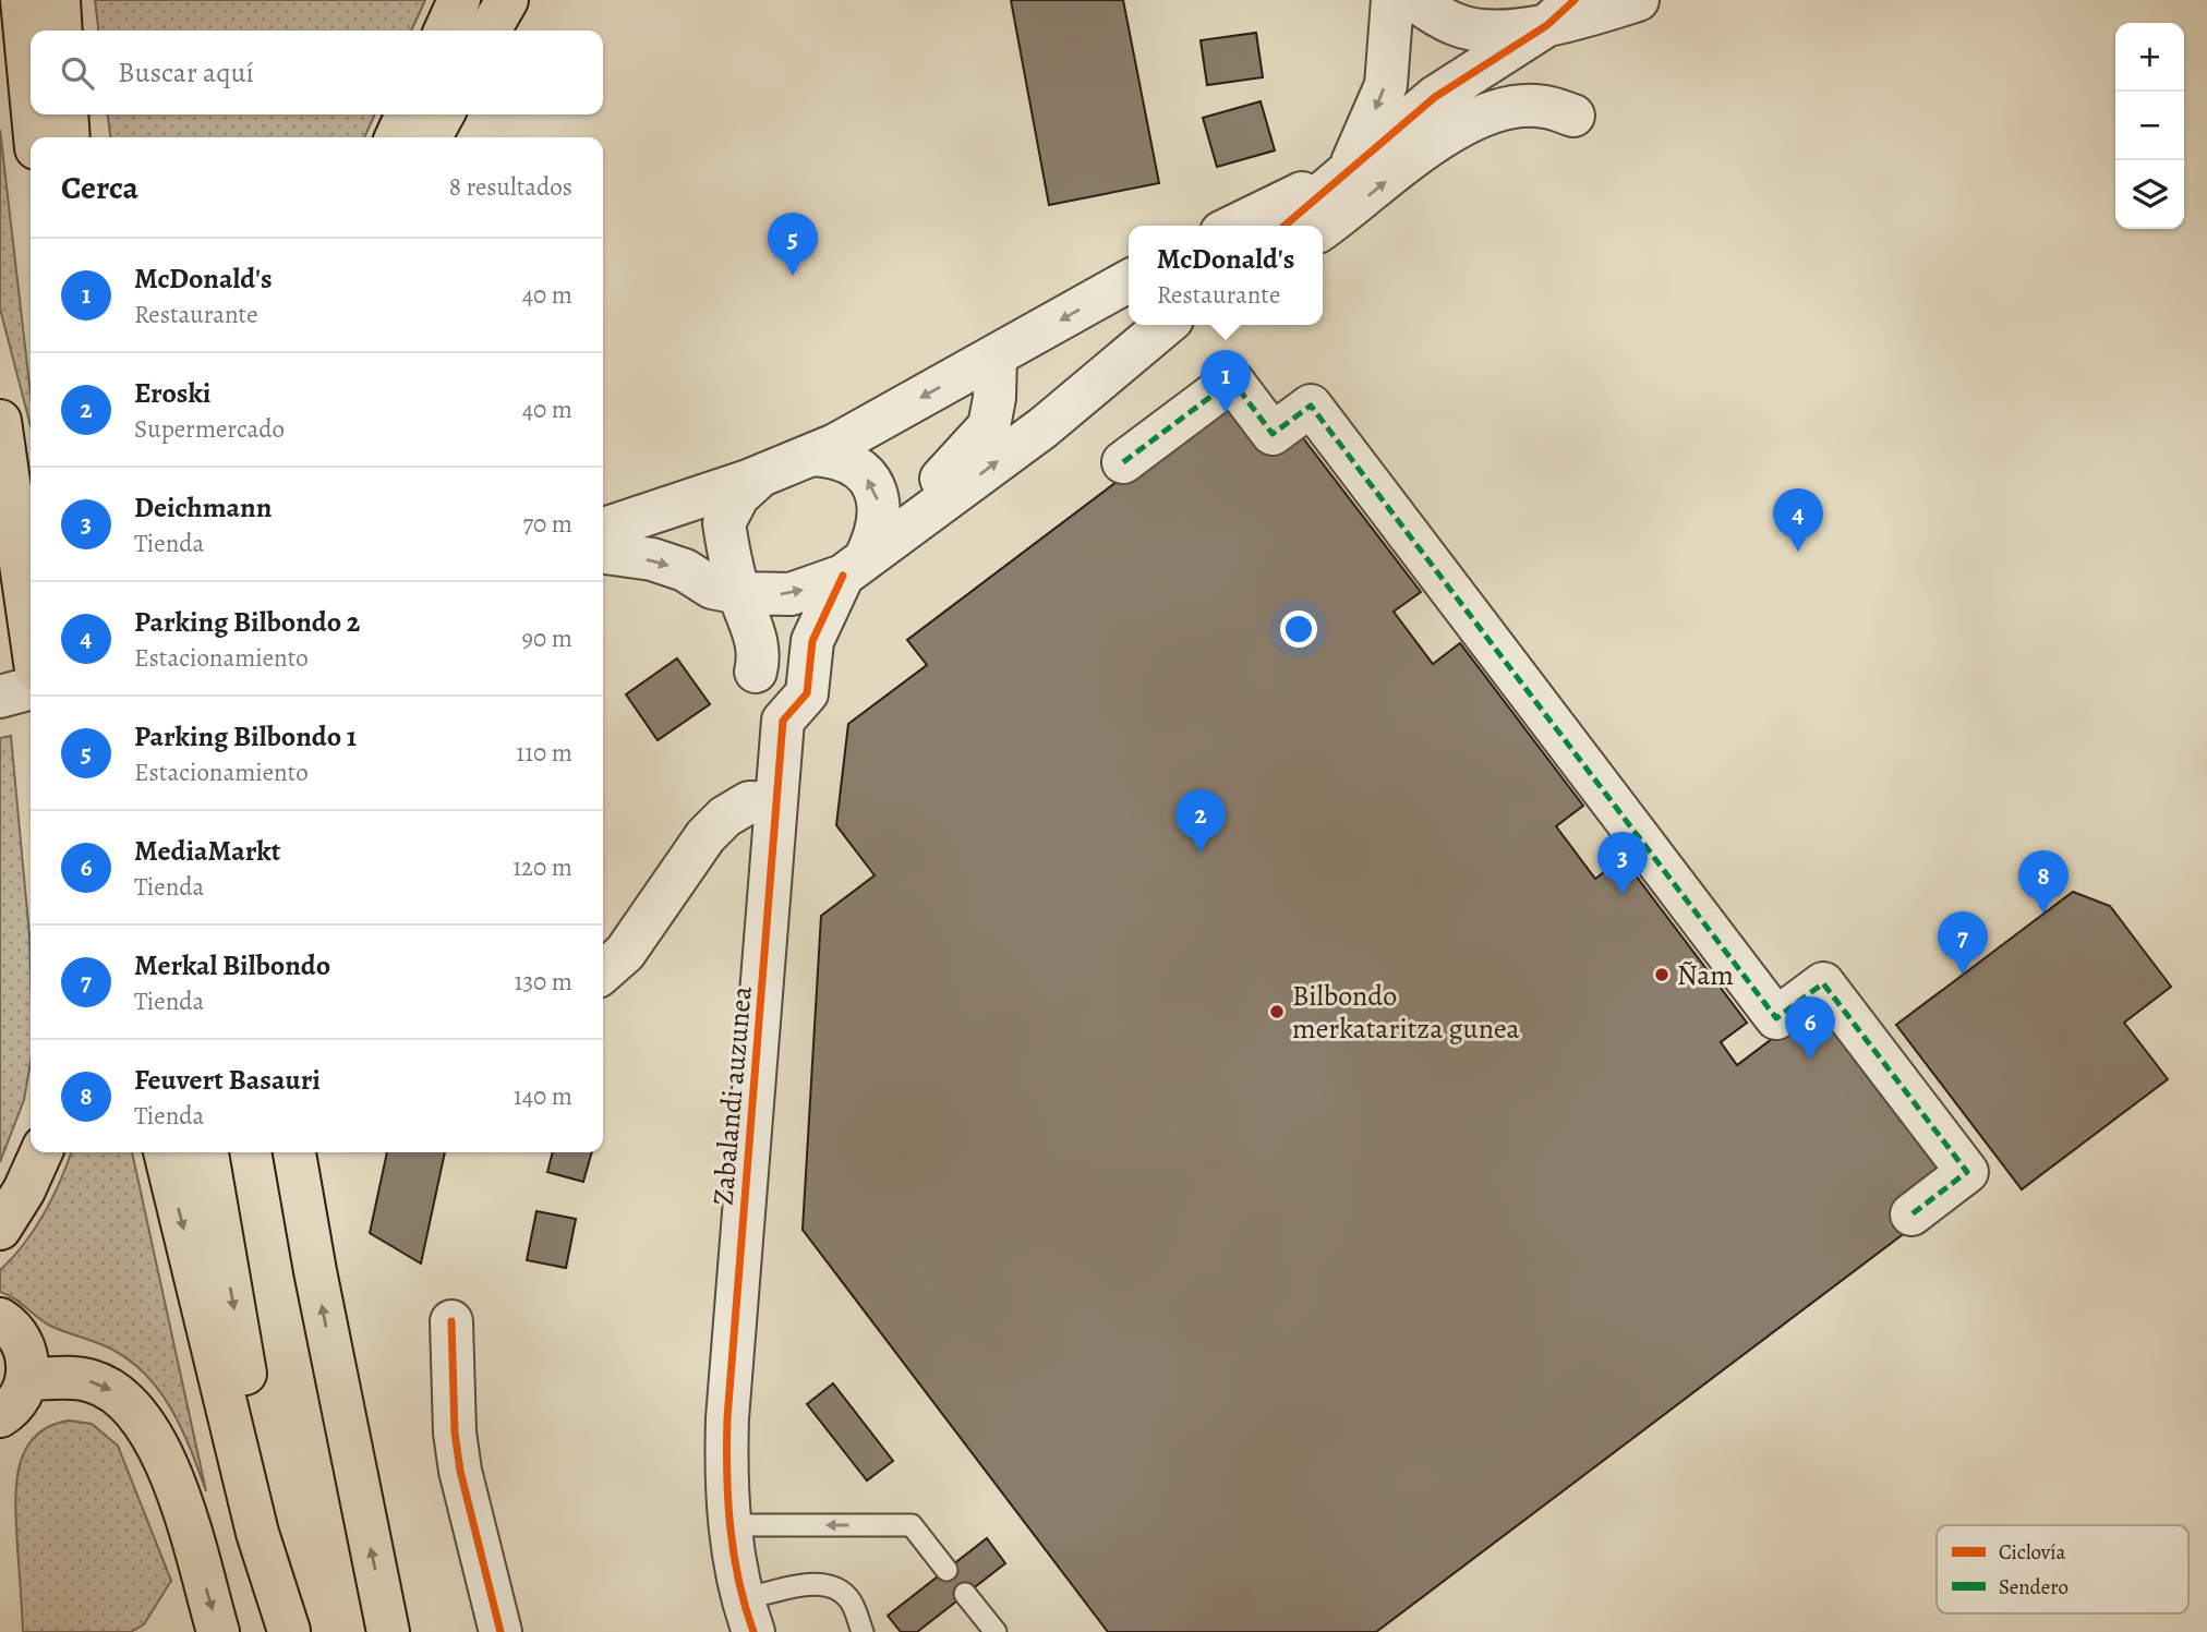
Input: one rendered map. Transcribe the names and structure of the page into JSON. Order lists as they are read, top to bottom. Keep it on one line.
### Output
{"streets":{"street":["Zabalandi auzunea"]},"places":["Ñam","Bilbondo merkataritza gunea"],"legend":["Ciclovía","Sendero"],"page":{"map_buttons":["+","−"],"search":"Buscar aquí","heading":["Cerca","8 resultados"],"pins":["5","1","4","2","3","8","7","6"],"popup":["McDonald's","Restaurante"],"list":[{"mark":"1","name":"McDonald's","note":"Restaurante","value":"40 m"},{"mark":"2","name":"Eroski","note":"Supermercado","value":"40 m"},{"mark":"3","name":"Deichmann","note":"Tienda","value":"70 m"},{"mark":"4","name":"Parking Bilbondo 2","note":"Estacionamiento","value":"90 m"},{"mark":"5","name":"Parking Bilbondo 1","note":"Estacionamiento","value":"110 m"},{"mark":"6","name":"MediaMarkt","note":"Tienda","value":"120 m"},{"mark":"7","name":"Merkal Bilbondo","note":"Tienda","value":"130 m"},{"mark":"8","name":"Feuvert Basauri","note":"Tienda","value":"140 m"}]}}
